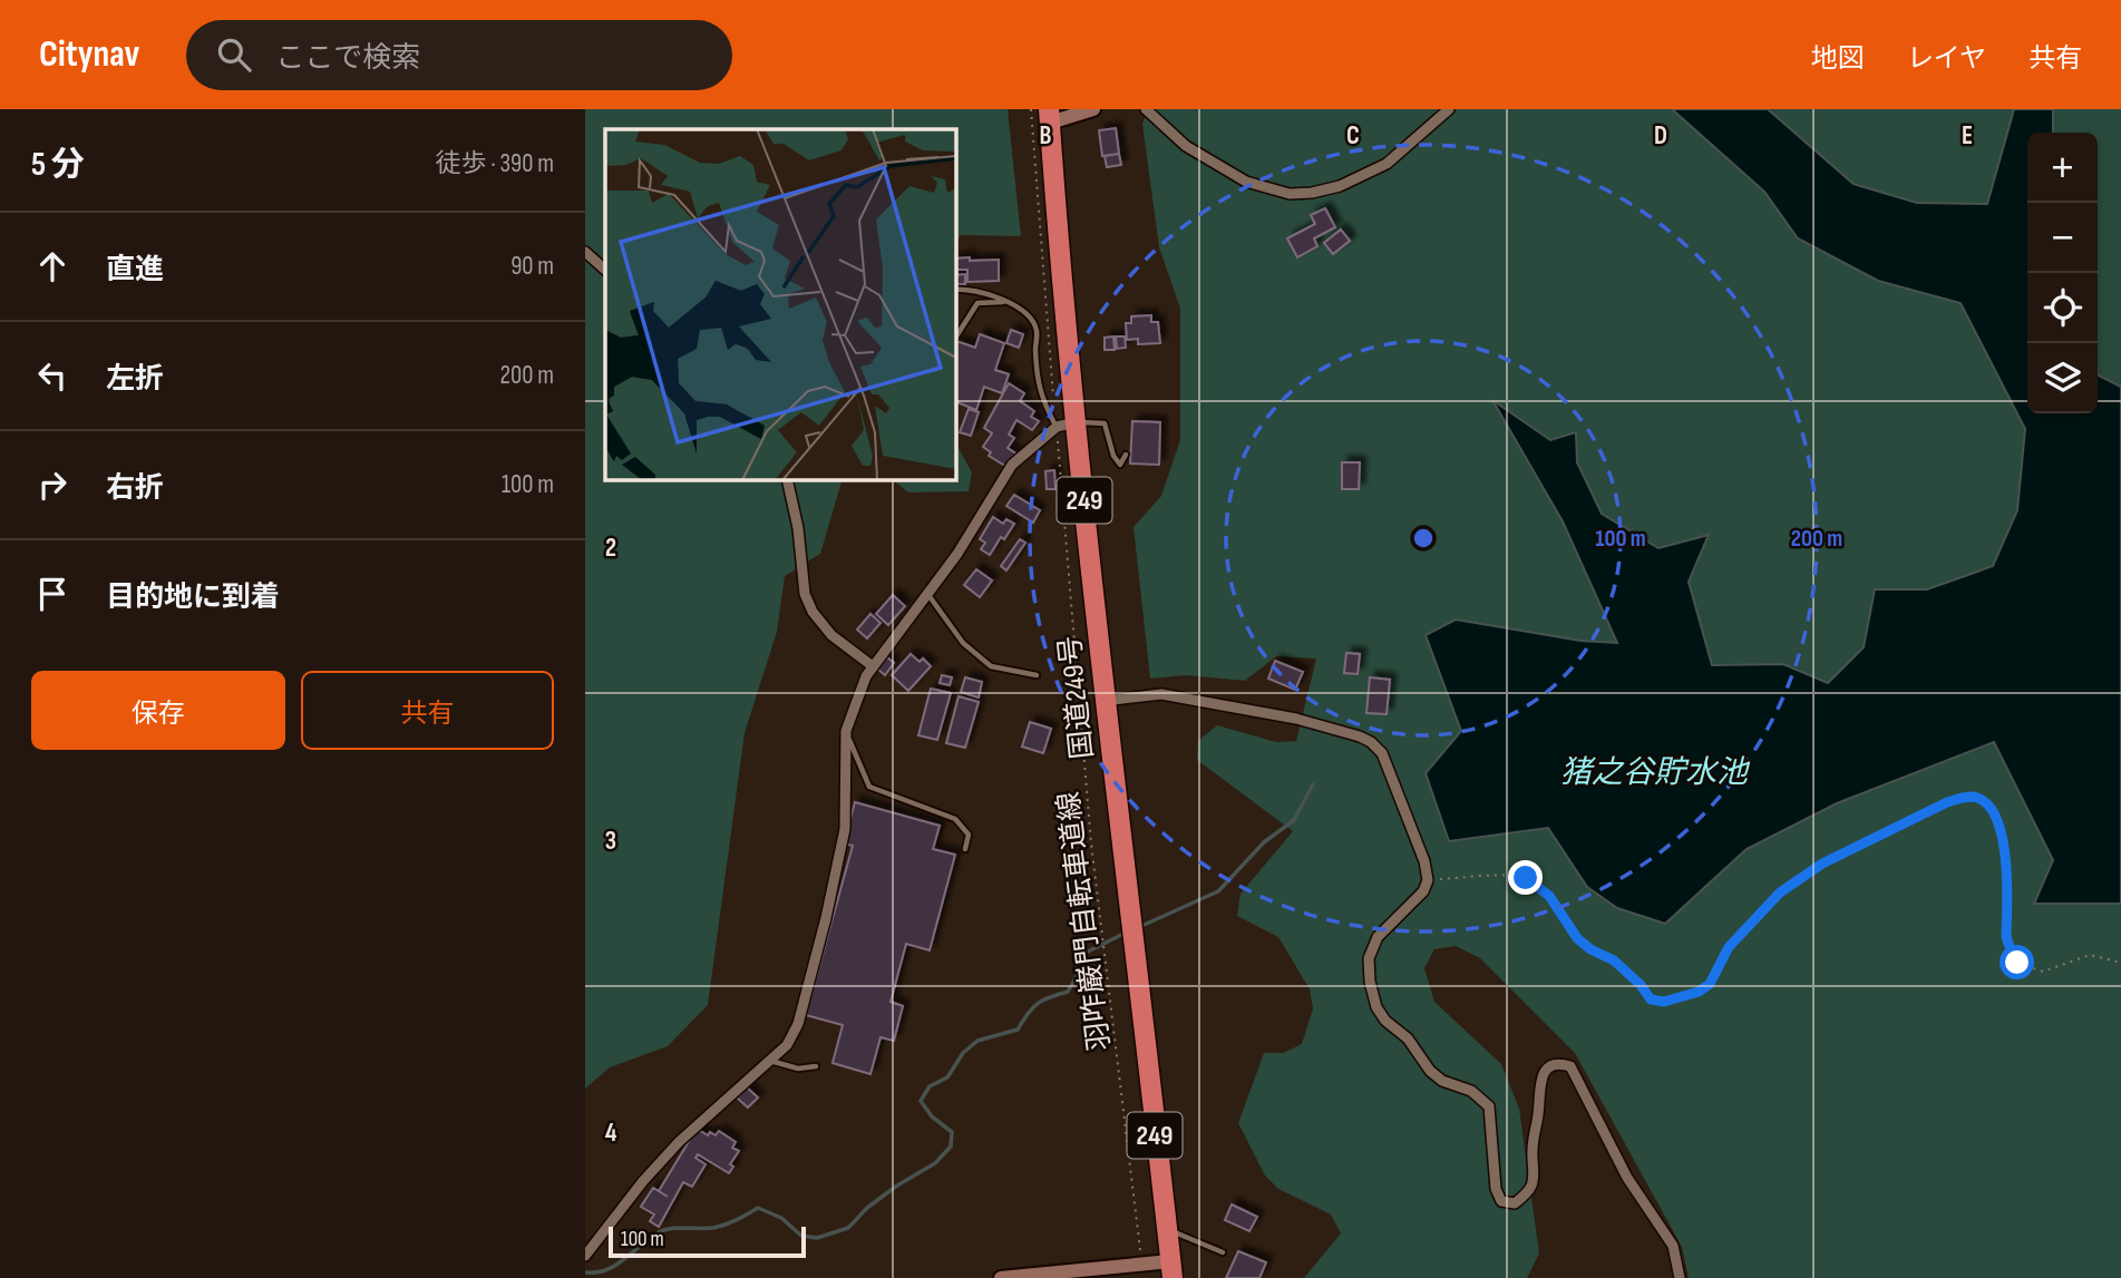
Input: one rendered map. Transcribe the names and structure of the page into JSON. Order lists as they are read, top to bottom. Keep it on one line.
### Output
{"streets":{"highway":["249","国道249号"],"path":["羽咋巌門自転車道線"]},"water":["猪之谷貯水池"],"scale_bar":"100 m","page":{"header":"Citynav","search":"ここで検索","nav":["地図","レイヤ","共有"],"heading":["5 分","徒歩 · 390 m"],"map_buttons":["+","−"],"list":[["直進","90 m"],["左折","200 m"],["右折","100 m"],"目的地に到着"],"buttons":["保存","共有"],"scale":"100 m"},"grid":{"columns":["B","C","D","E"],"rows":["2","3","4"]},"rings":["100 m","200 m"]}
